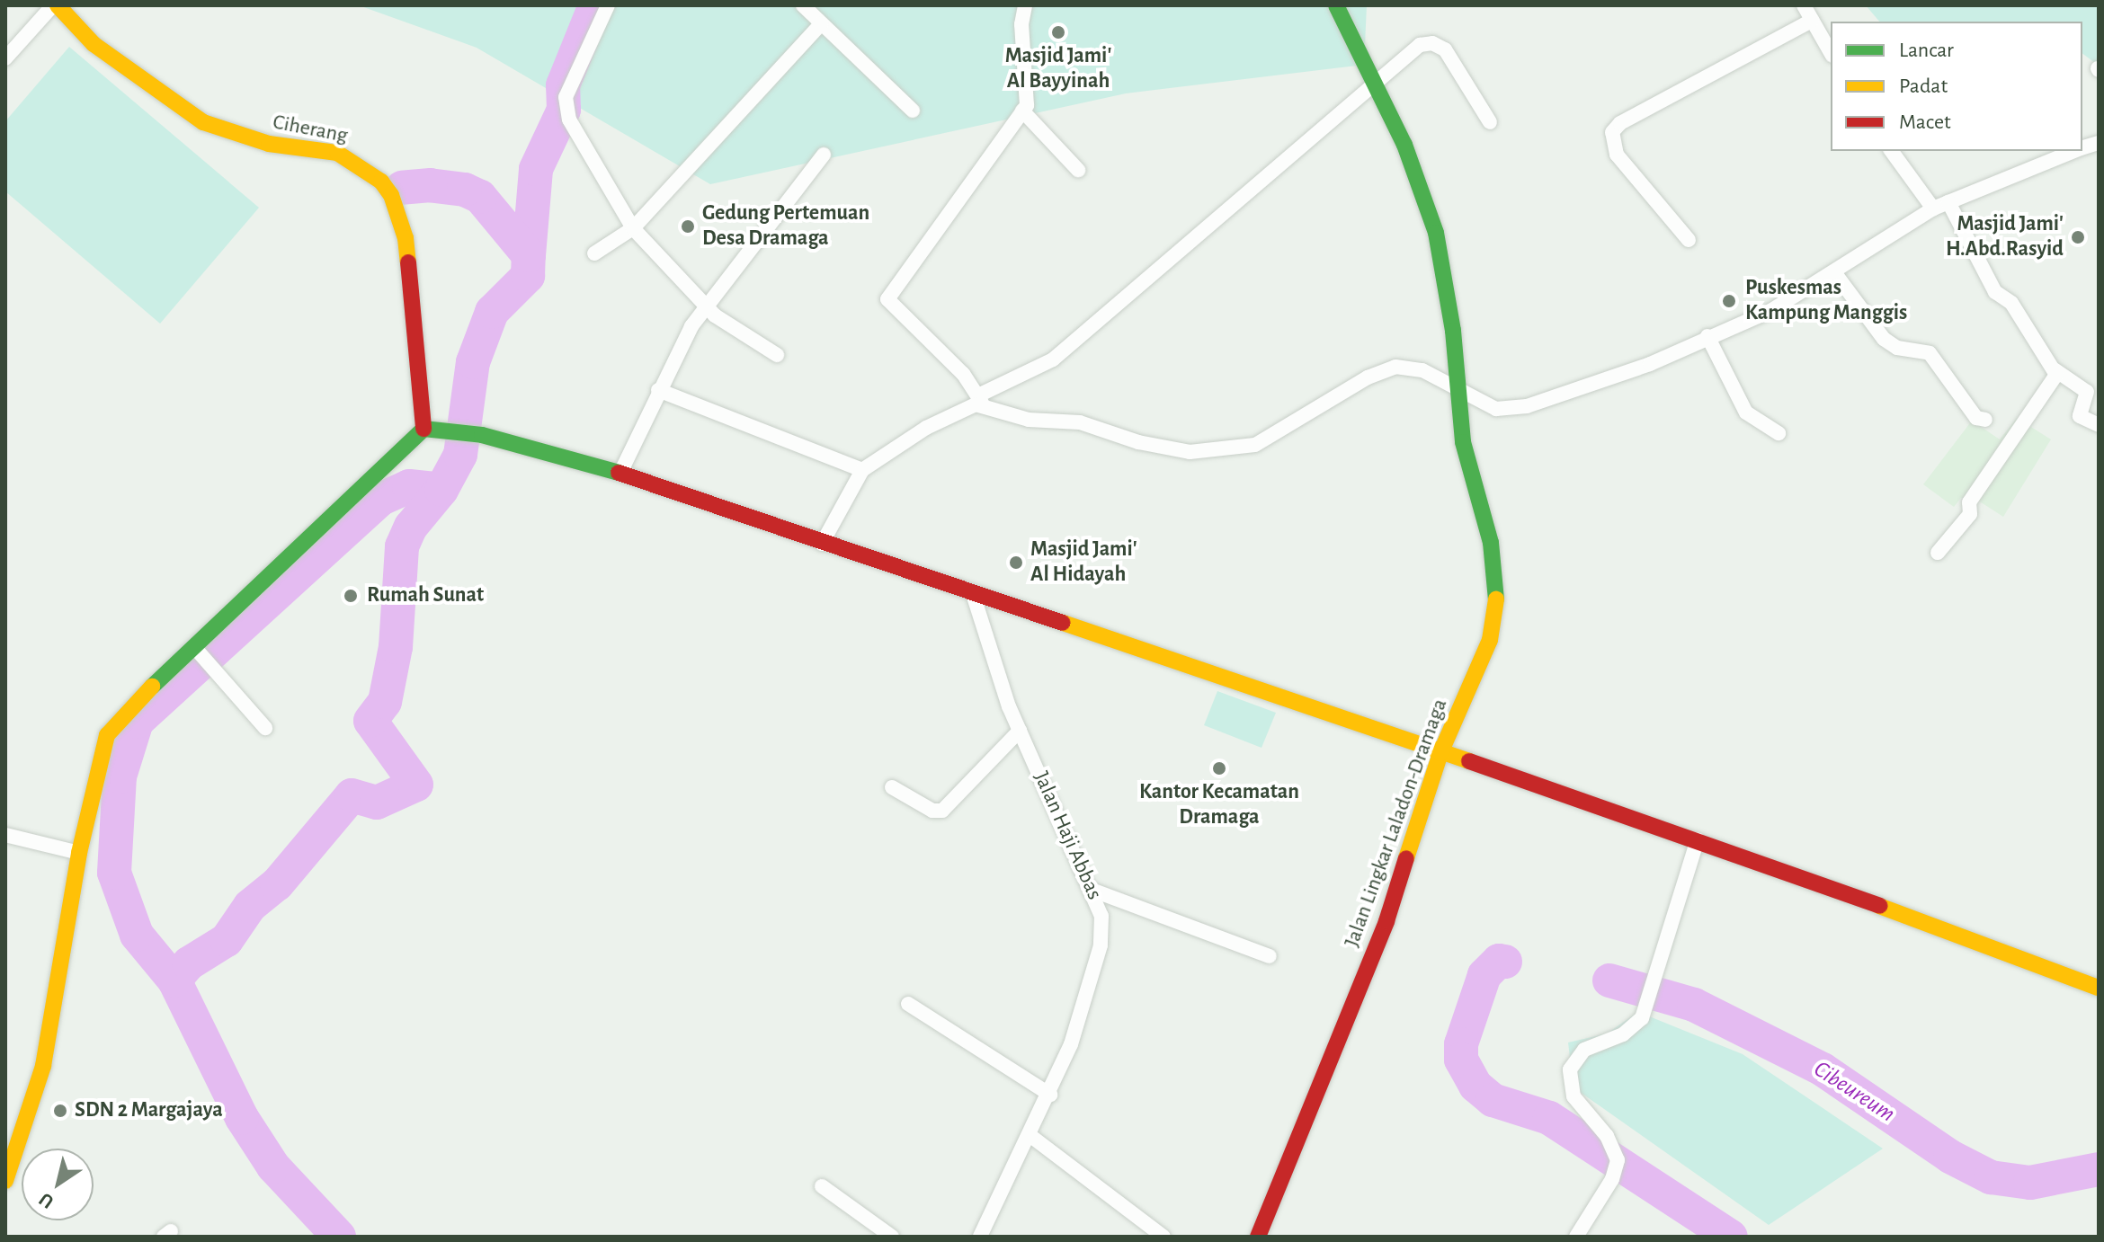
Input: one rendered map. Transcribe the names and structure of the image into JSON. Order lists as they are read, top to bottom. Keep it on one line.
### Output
{"streets":{"street":["Ciherang","Jalan Lingkar Laladon-Dramaga","Jalan Haji Abbas"]},"water":["Cibeureum"],"places":["Masjid Jami' Al Bayyinah","Gedung Pertemuan Desa Dramaga","Masjid Jami' H.Abd.Rasyid","Puskesmas Kampung Manggis","Masjid Jami' Al Hidayah","Rumah Sunat","Kantor Kecamatan Dramaga","SDN 2 Margajaya"],"legend":["Lancar","Padat","Macet"],"north":"bottom left"}
